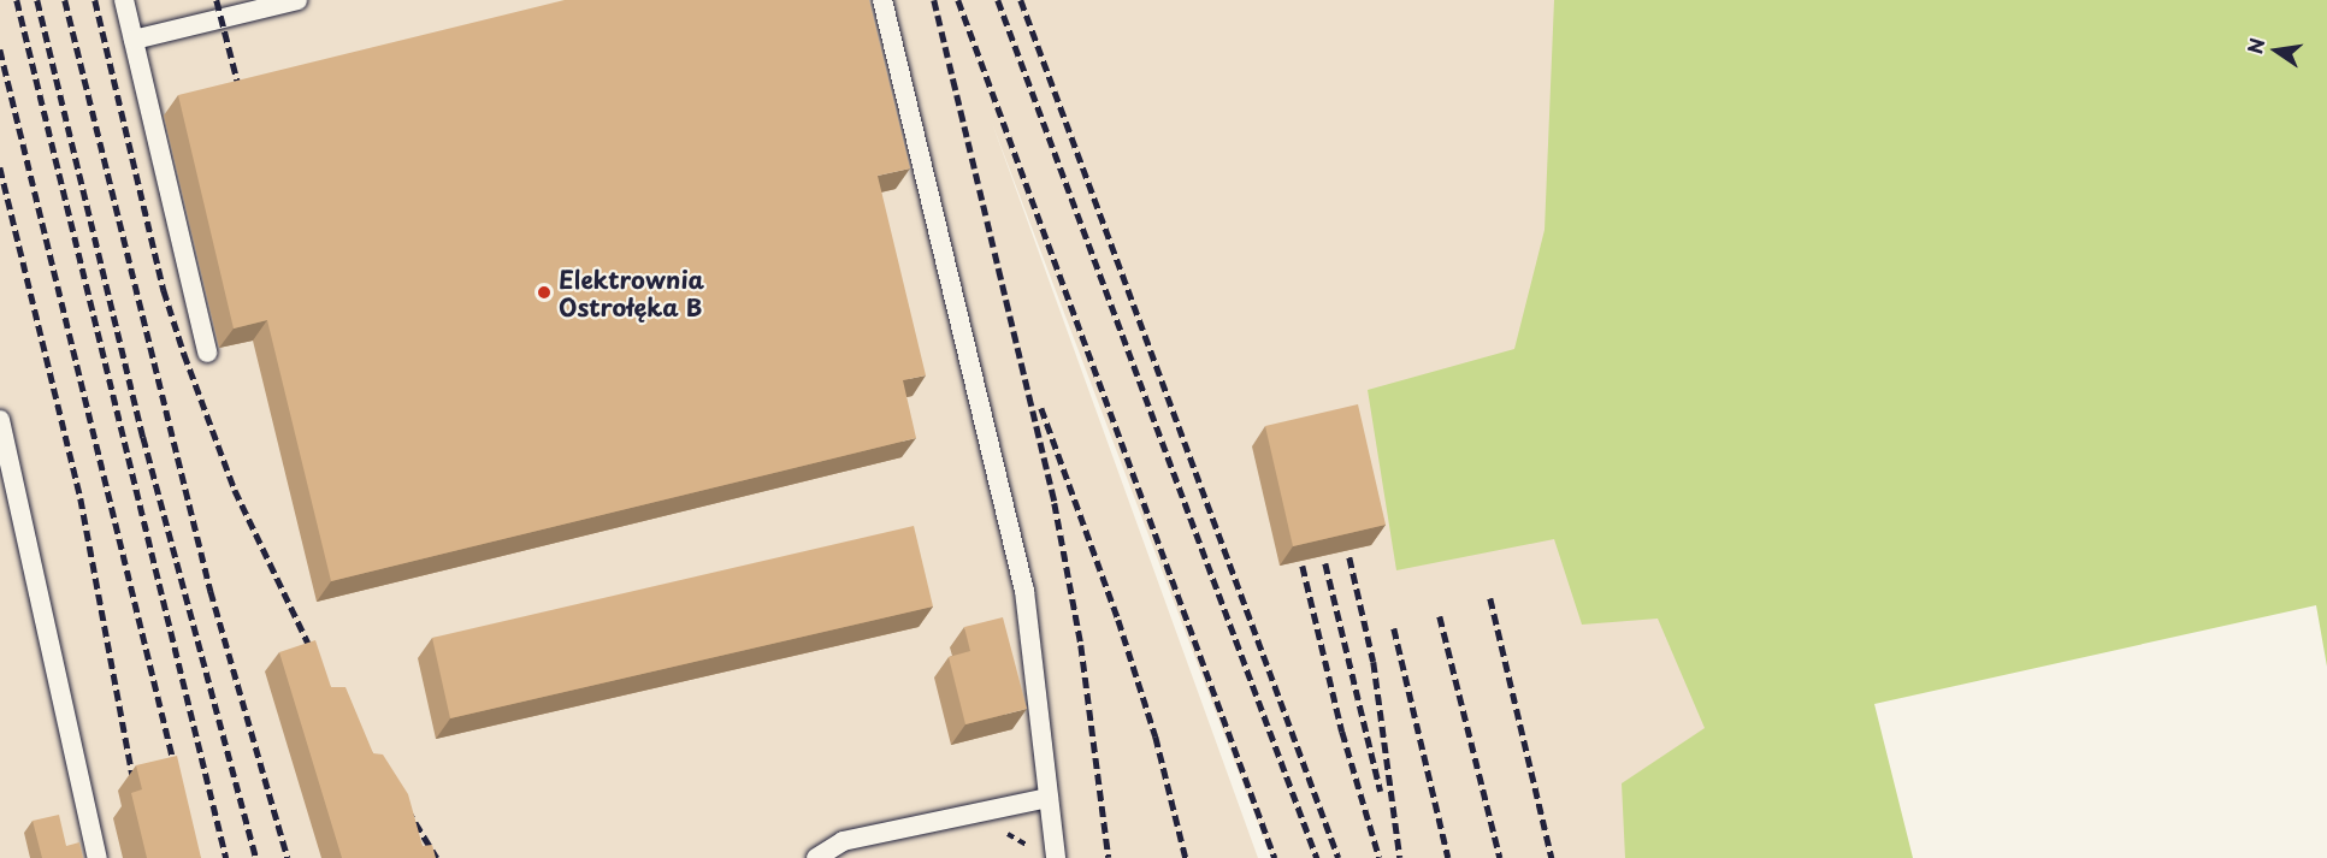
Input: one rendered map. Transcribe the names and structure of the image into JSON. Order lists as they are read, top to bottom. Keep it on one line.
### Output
{"places":["Elektrownia Ostrołęka B"],"north":"left"}
